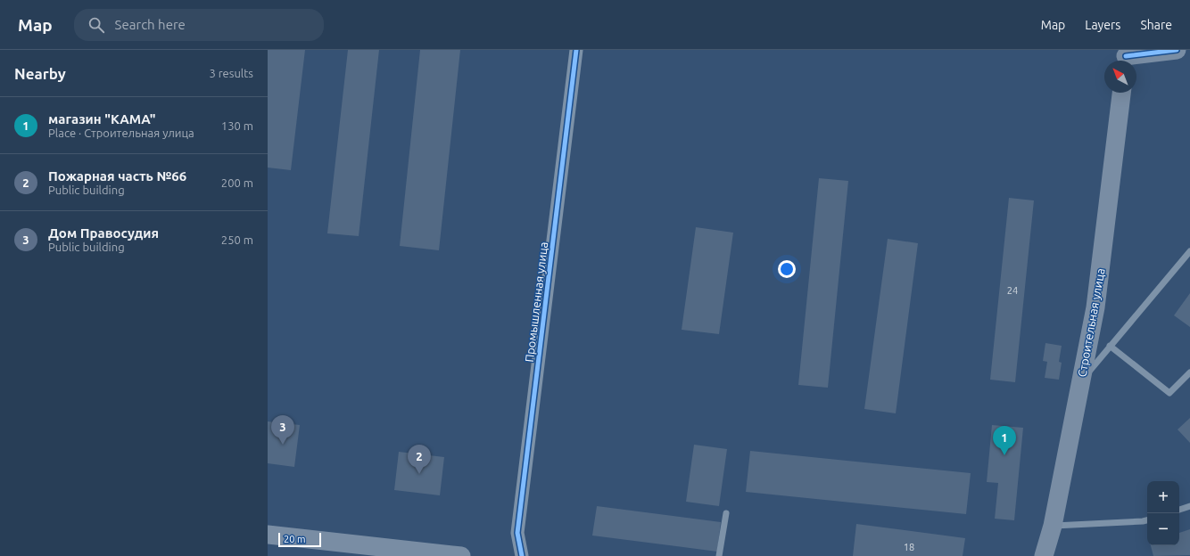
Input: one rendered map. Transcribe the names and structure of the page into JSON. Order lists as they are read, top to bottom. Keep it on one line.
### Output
{"streets":{"main road":["Строительная улица"],"street":["Промышленная улица"]},"house_numbers":["24","18"],"scale_bar":"20 m","north":"top left","page":{"header":"Map","search":"Search here","nav":["Map","Layers","Share"],"heading":["Nearby","3 results"],"list":[{"mark":"1","name":"магазин \"КАМА\"","note":"Place · Строительная улица","value":"130 m"},{"mark":"2","name":"Пожарная часть №66","note":"Public building","value":"200 m"},{"mark":"3","name":"Дом Правосудия","note":"Public building","value":"250 m"}],"pins":["3","1","2"],"map_buttons":["+","−"],"scale":"20 m"}}
